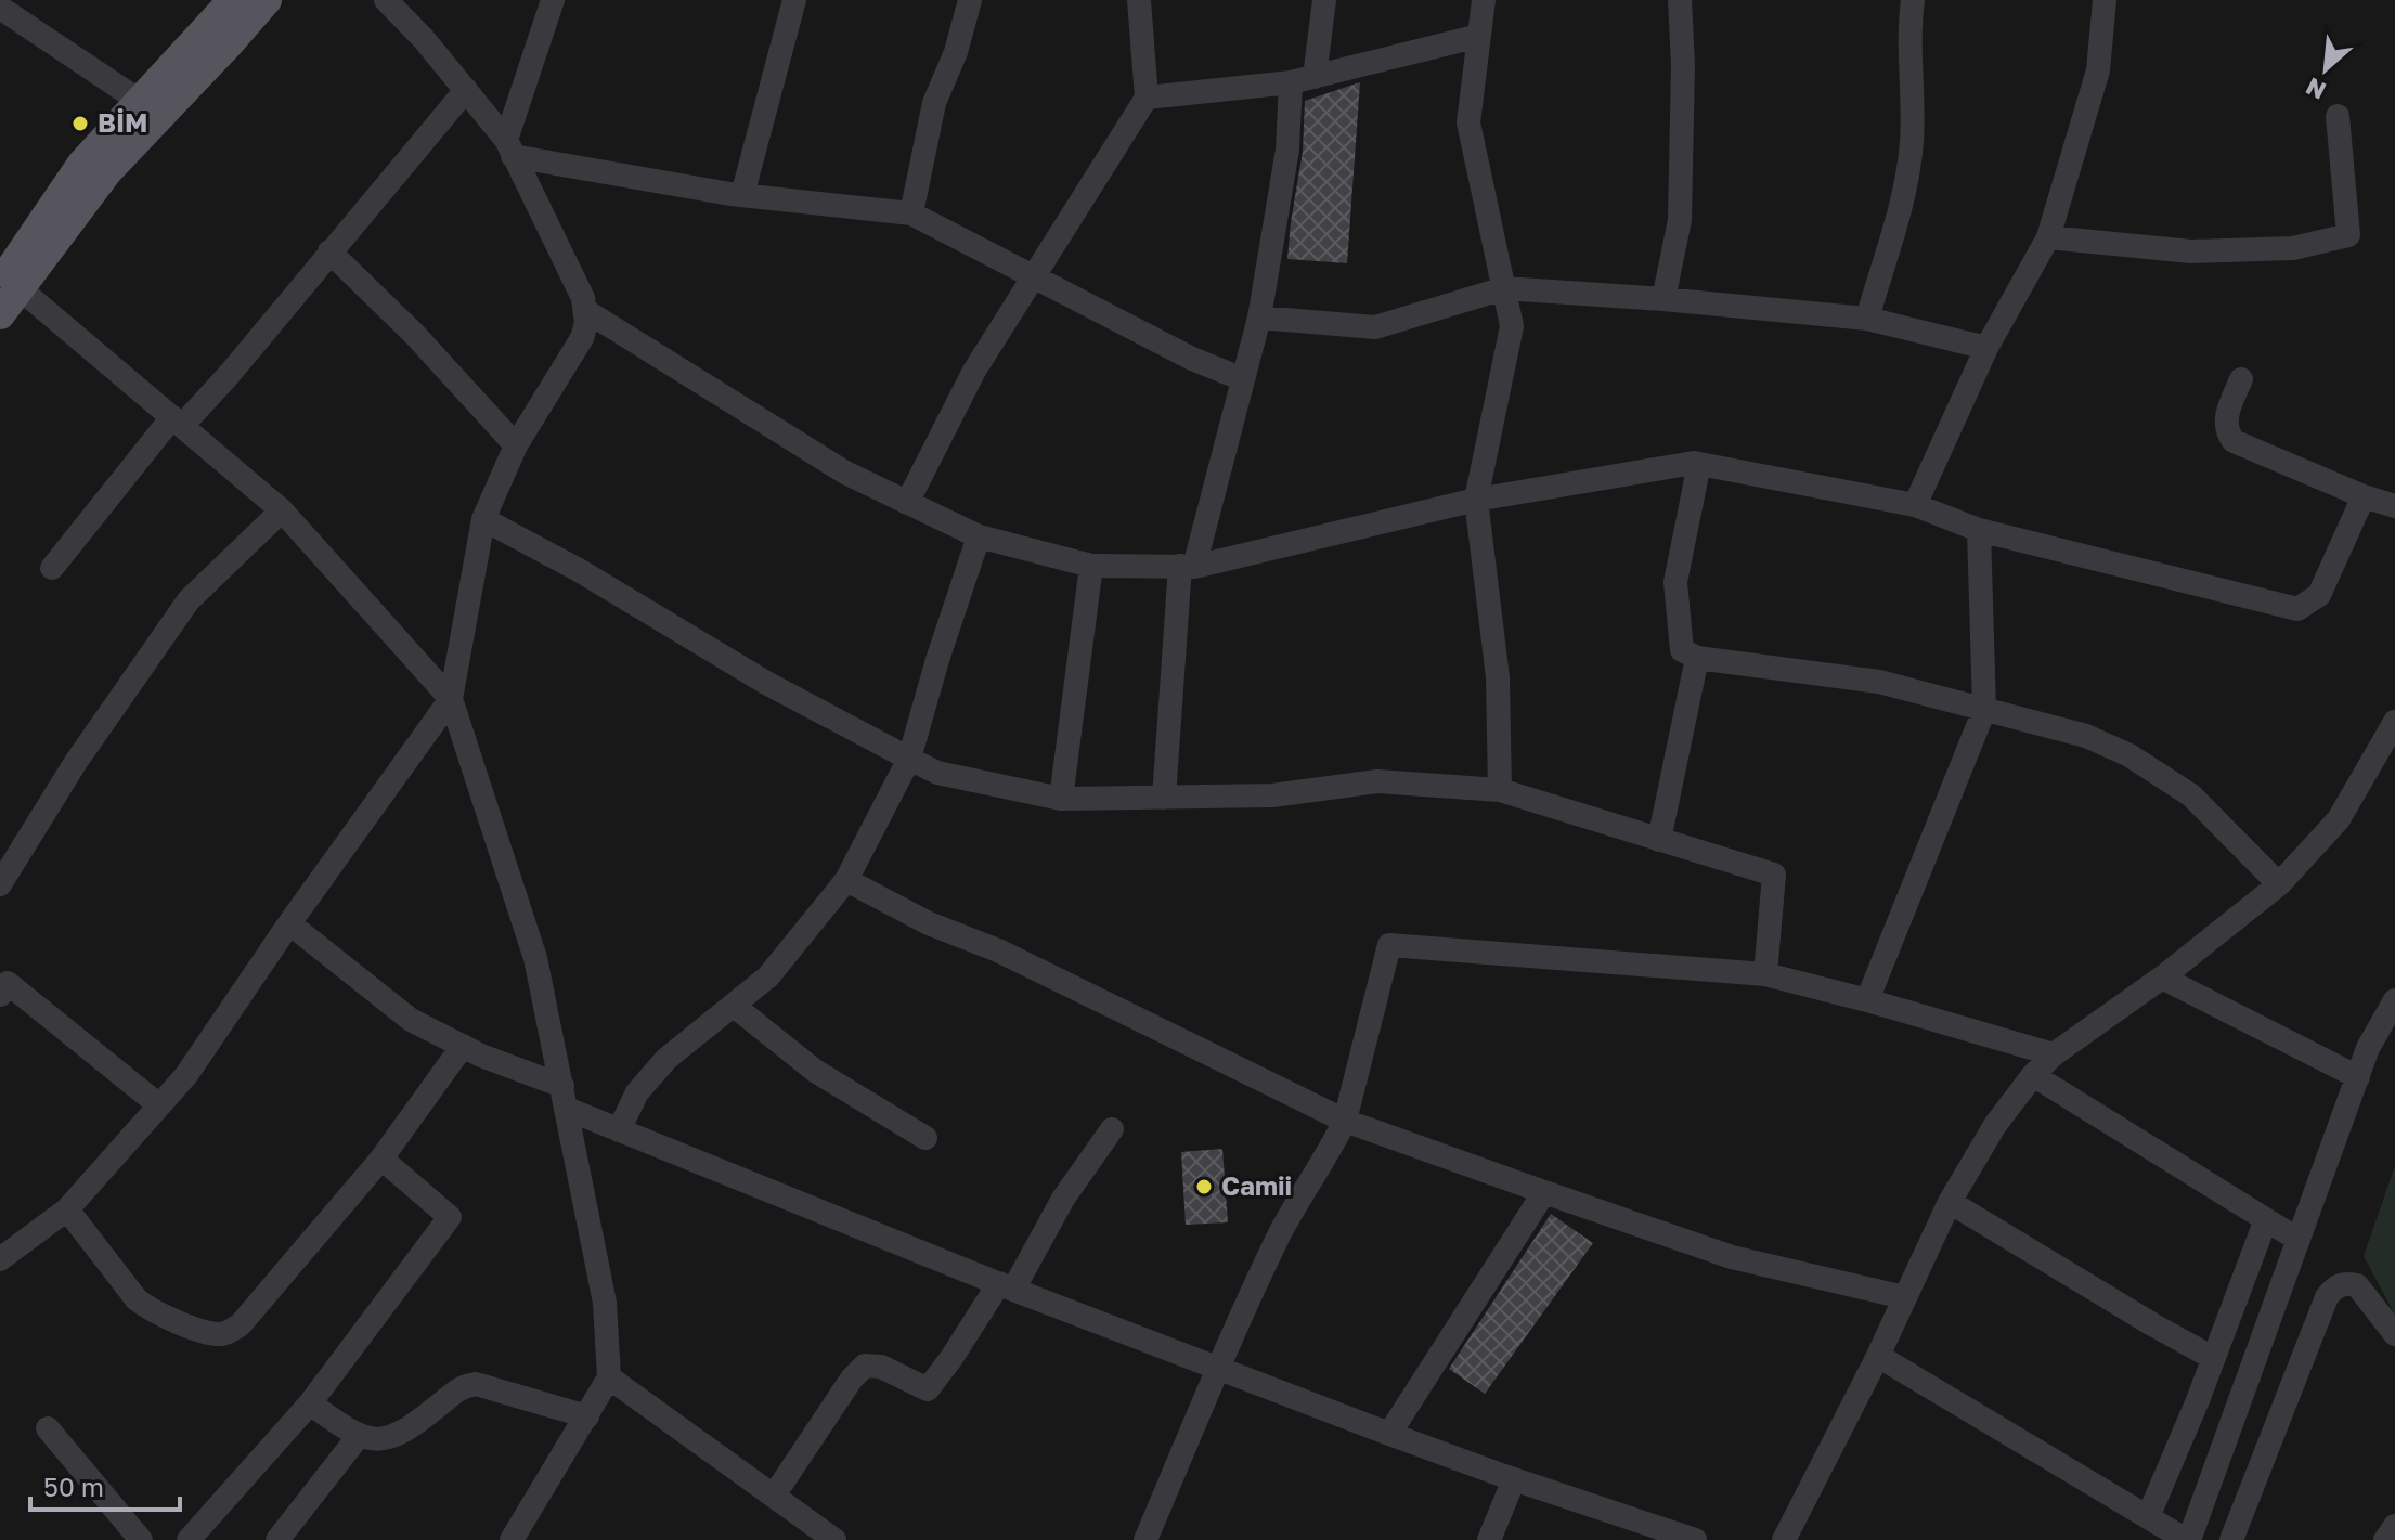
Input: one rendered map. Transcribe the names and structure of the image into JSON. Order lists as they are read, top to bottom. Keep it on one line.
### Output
{"places":["BİM","Camii"],"scale_bar":"50 m","north":"bottom left"}
